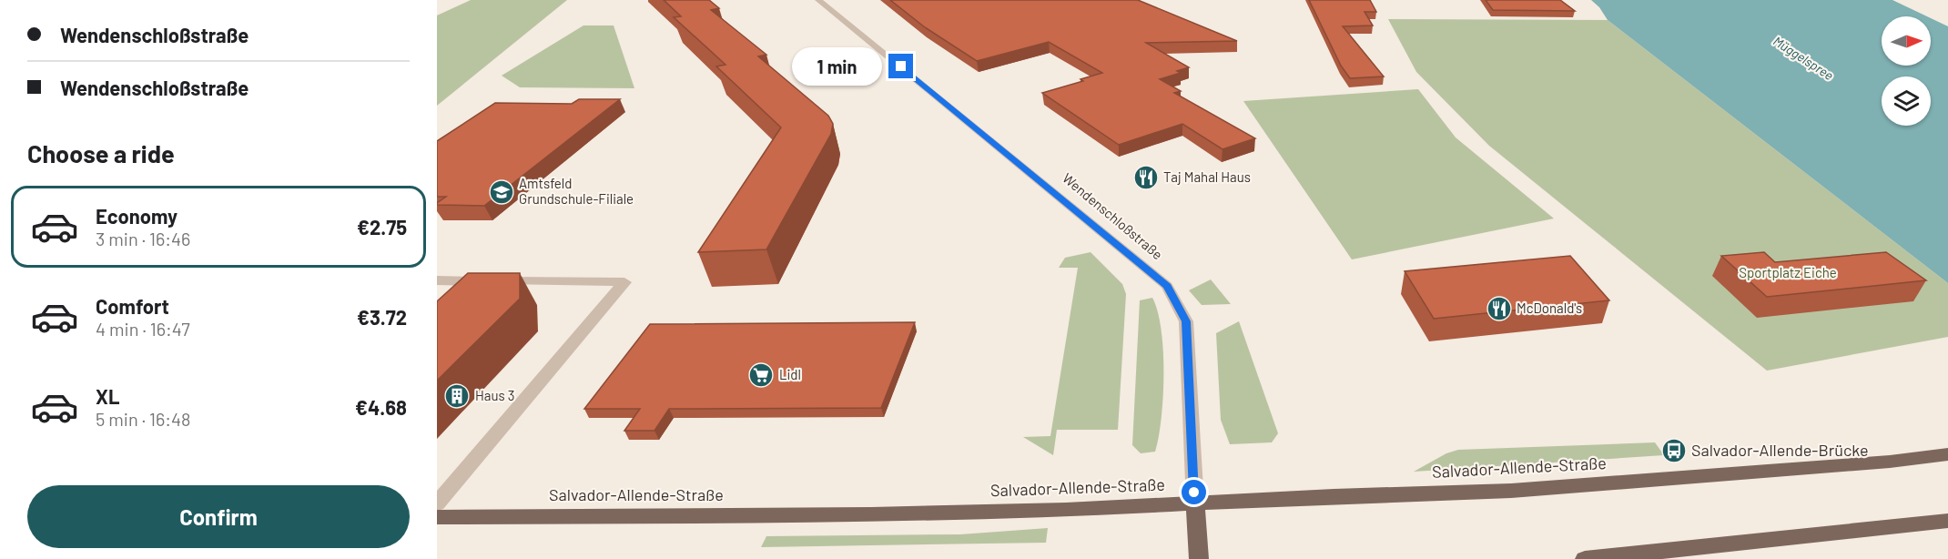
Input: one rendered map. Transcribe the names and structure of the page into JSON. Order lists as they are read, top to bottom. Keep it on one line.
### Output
{"streets":{"main road":["Wendenschloßstraße","Salvador-Allende-Straße"]},"crossings":[["Wendenschloßstraße","Salvador-Allende-Straße"]],"water":["Müggelspree"],"parks":["Sportplatz Eiche"],"places":{"restaurant":["Taj Mahal Haus","McDonald's"],"school or university":["Amtsfeld Grundschule-Filiale"],"supermarket":["Lidl"],"building":["Haus 3"],"bus stop":["Salvador-Allende-Brücke"]},"north":"right","page":{"banner":["Wendenschloßstraße","Wendenschloßstraße"],"bubble":"1 min","heading":"Choose a ride","list":[{"name":"Economy","note":"3 min · 16:46","value":"€2.75"},{"name":"Comfort","note":"4 min · 16:47","value":"€3.72"},{"name":"XL","note":"5 min · 16:48","value":"€4.68"}],"buttons":"Confirm"}}
